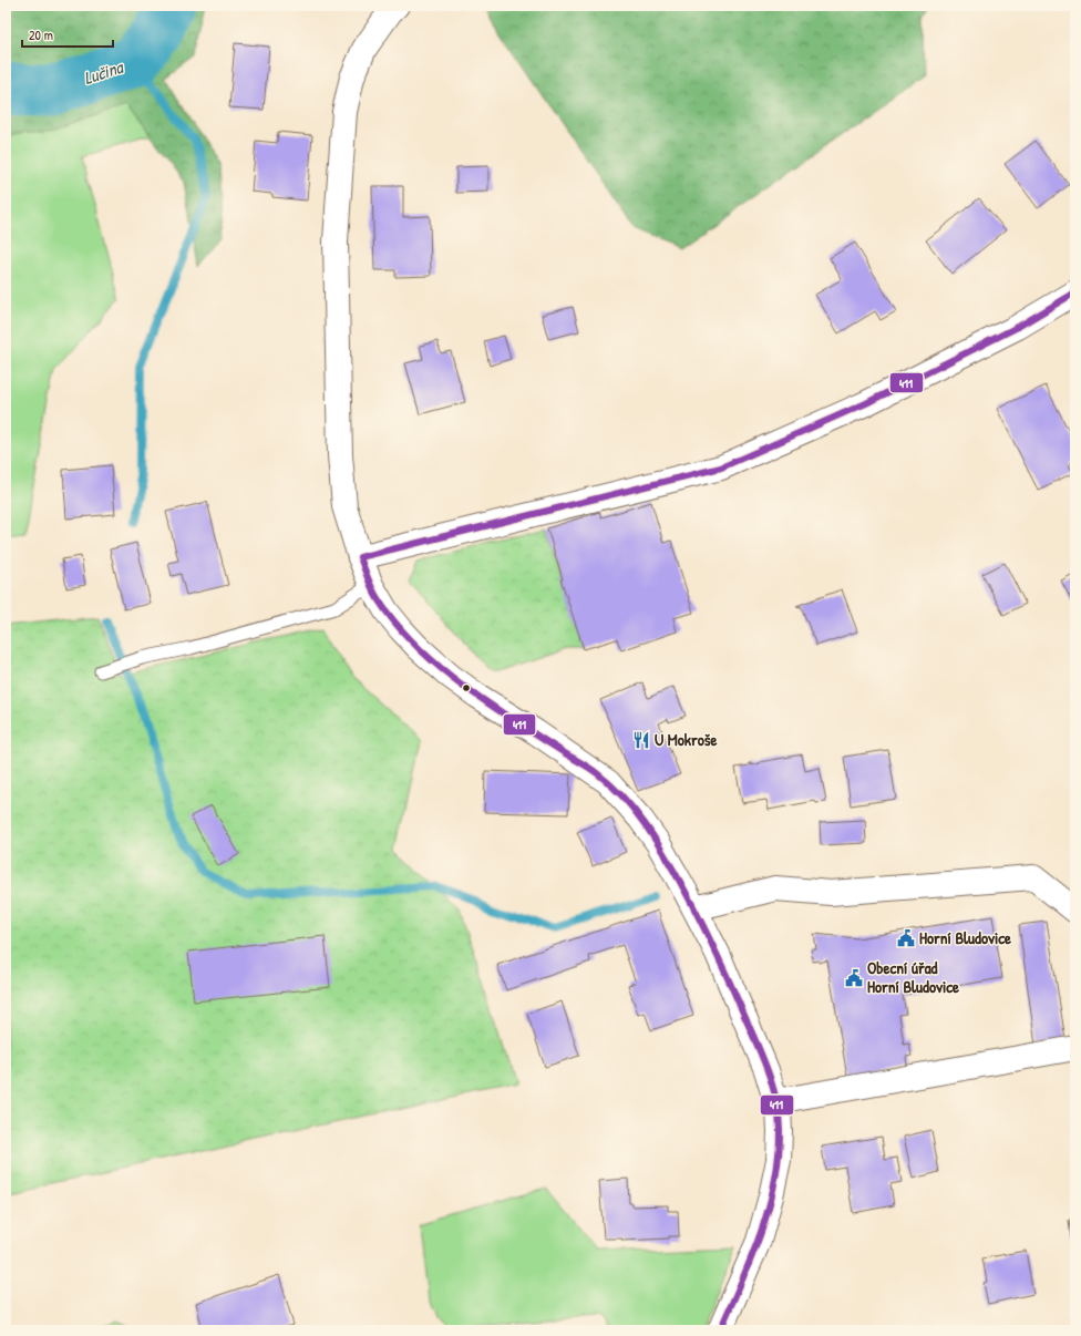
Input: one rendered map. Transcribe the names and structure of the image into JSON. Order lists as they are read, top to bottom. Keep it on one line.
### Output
{"water":["Lučina"],"places":{"restaurant":["U Mokroše"],"public building":["Horní Bludovice","Obecní úřad Horní Bludovice"]},"lines":["transit line 411"],"scale_bar":"20 m"}
